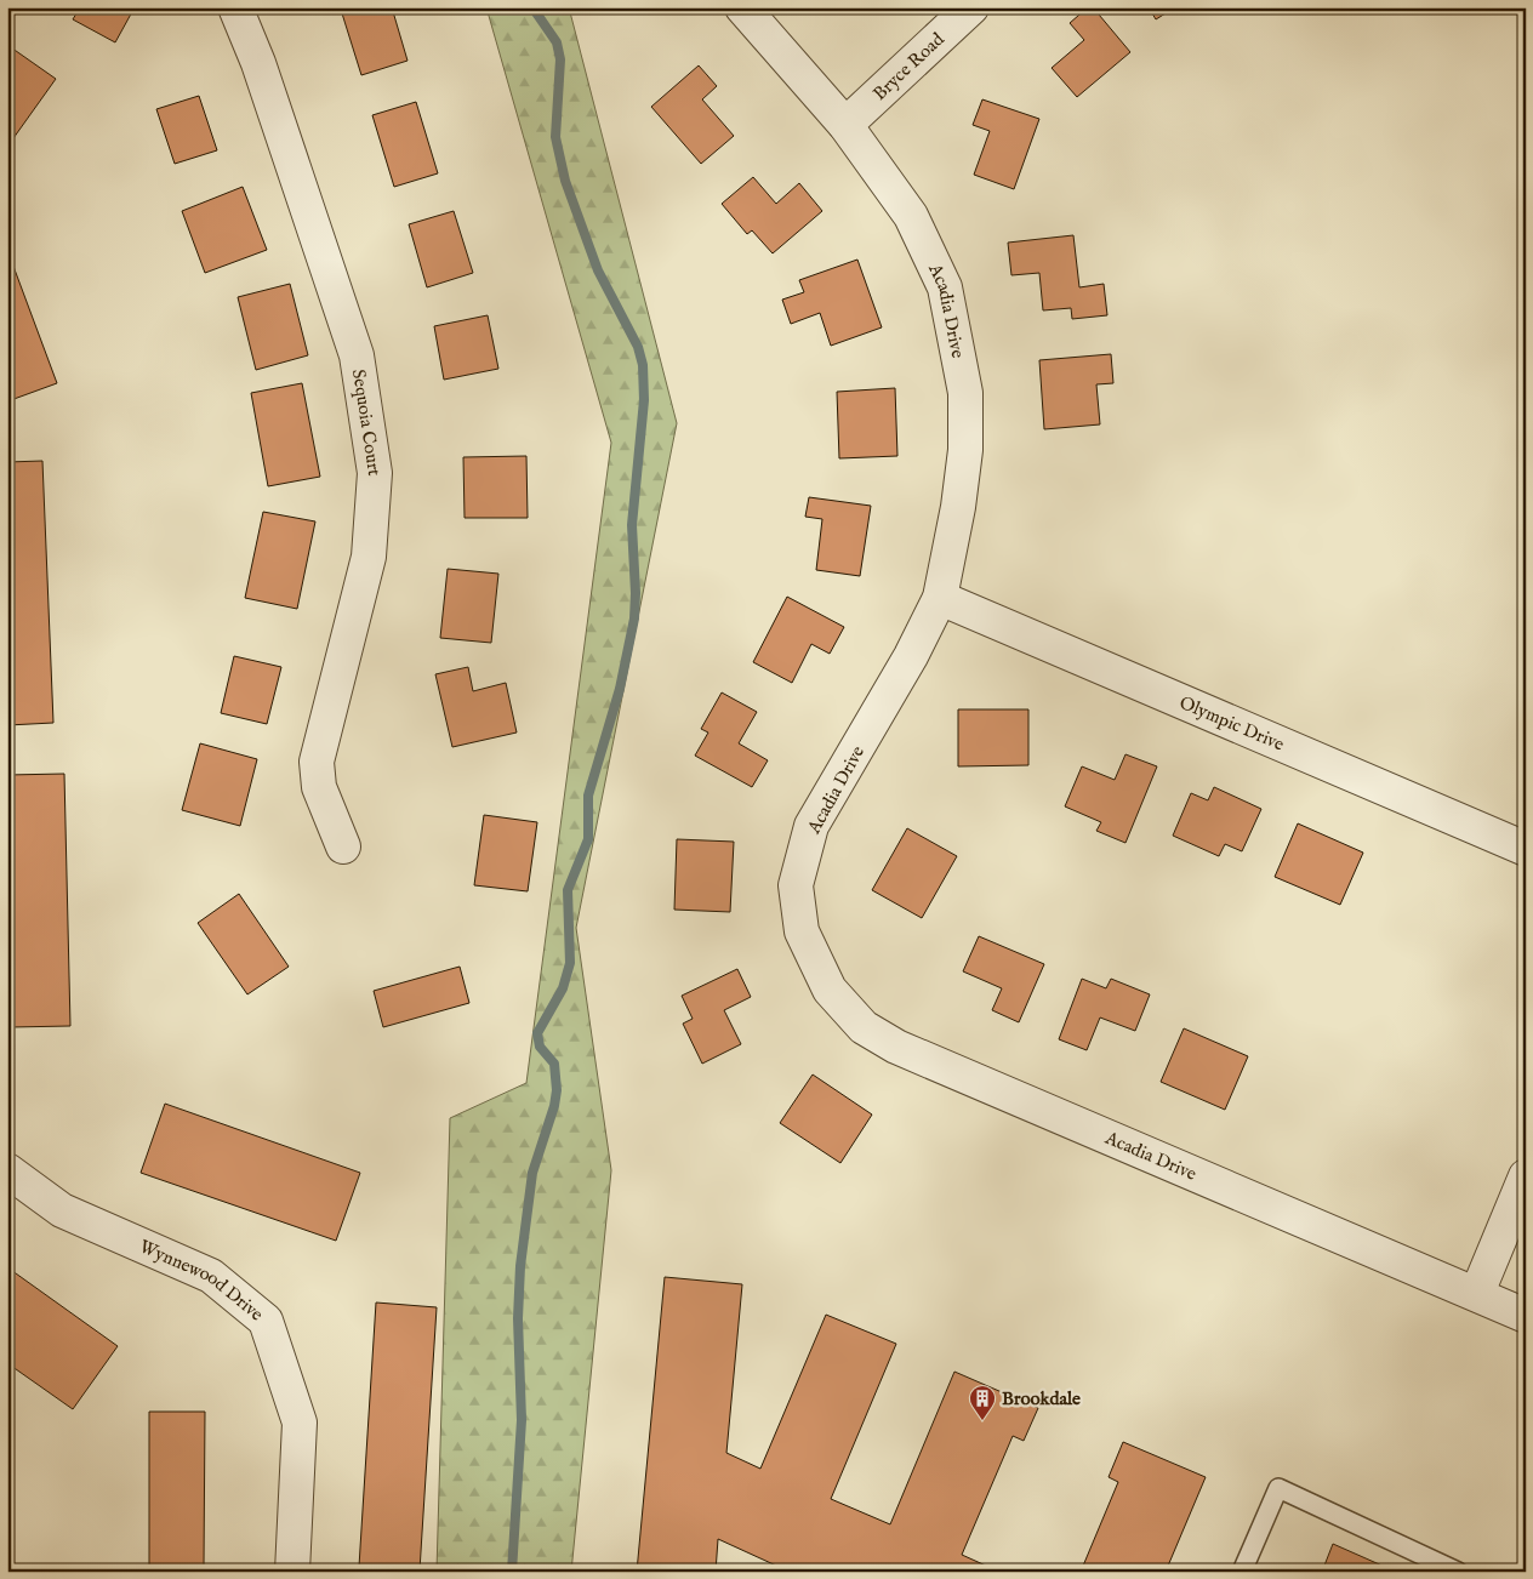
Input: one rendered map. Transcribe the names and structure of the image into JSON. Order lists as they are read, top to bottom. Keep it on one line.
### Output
{"streets":{"street":["Bryce Road","Acadia Drive","Sequoia Court","Olympic Drive","Wynnewood Drive"]},"crossings":[["Bryce Road","Acadia Drive"],["Acadia Drive","Olympic Drive"]],"places":{"building":["Brookdale"]}}
